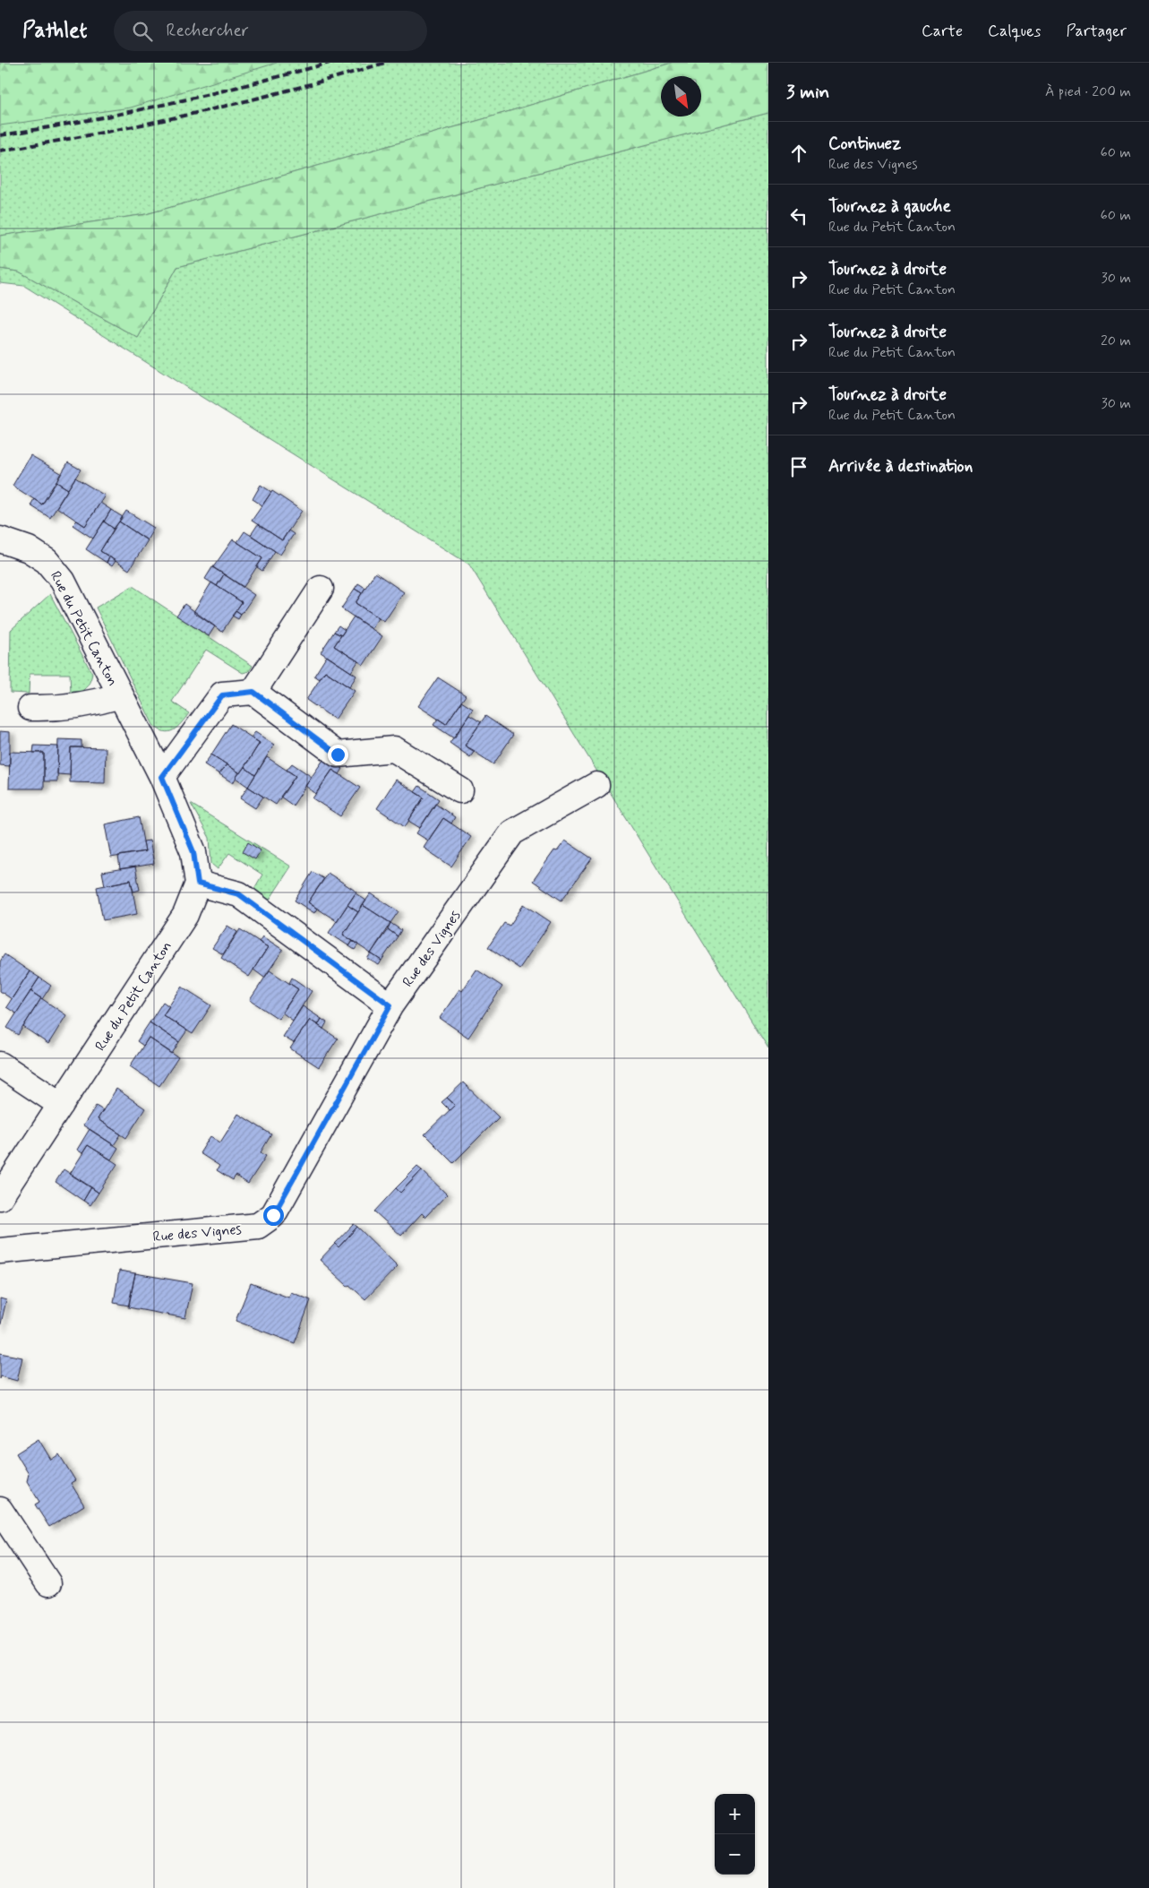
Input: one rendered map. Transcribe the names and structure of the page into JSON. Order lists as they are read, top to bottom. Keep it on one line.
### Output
{"streets":{"street":["Rue du Petit Canton","Rue des Vignes"]},"north":"bottom right","page":{"header":"Pathlet","search":"Rechercher","nav":["Carte","Calques","Partager"],"heading":["3 min","À pied · 200 m"],"list":[["Continuez","Rue des Vignes","60 m"],["Tournez à gauche","Rue du Petit Canton","60 m"],["Tournez à droite","Rue du Petit Canton","30 m"],["Tournez à droite","Rue du Petit Canton","20 m"],["Tournez à droite","Rue du Petit Canton","30 m"],"Arrivée à destination"],"map_buttons":["+","−"]}}
